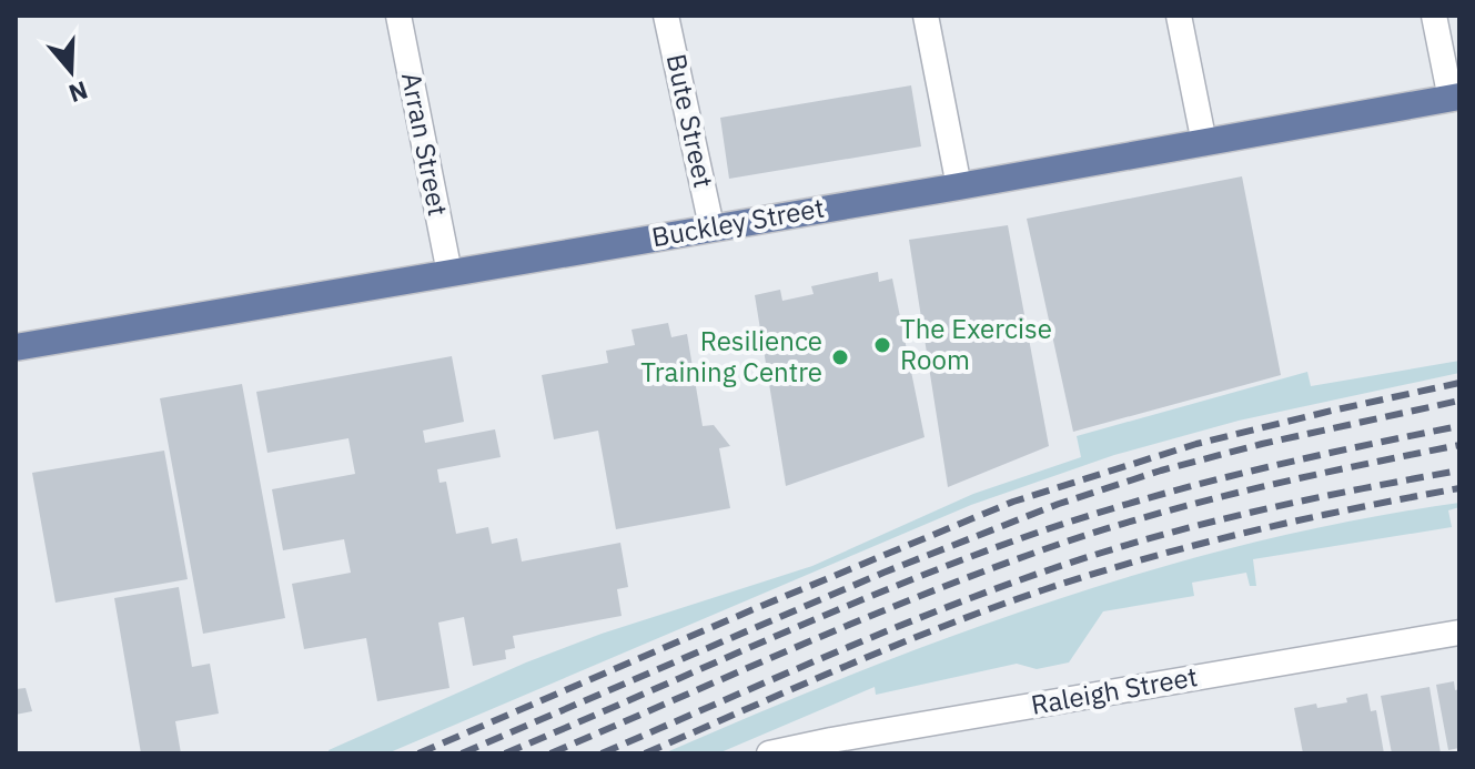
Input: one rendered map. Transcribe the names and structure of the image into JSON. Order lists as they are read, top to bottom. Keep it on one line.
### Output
{"streets":{"main road":["Buckley Street"],"street":["Bute Street","Arran Street","Raleigh Street"]},"crossings":[["Bute Street","Buckley Street"],["Arran Street","Buckley Street"]],"places":["The Exercise Room","Resilience Training Centre"],"north":"bottom"}
